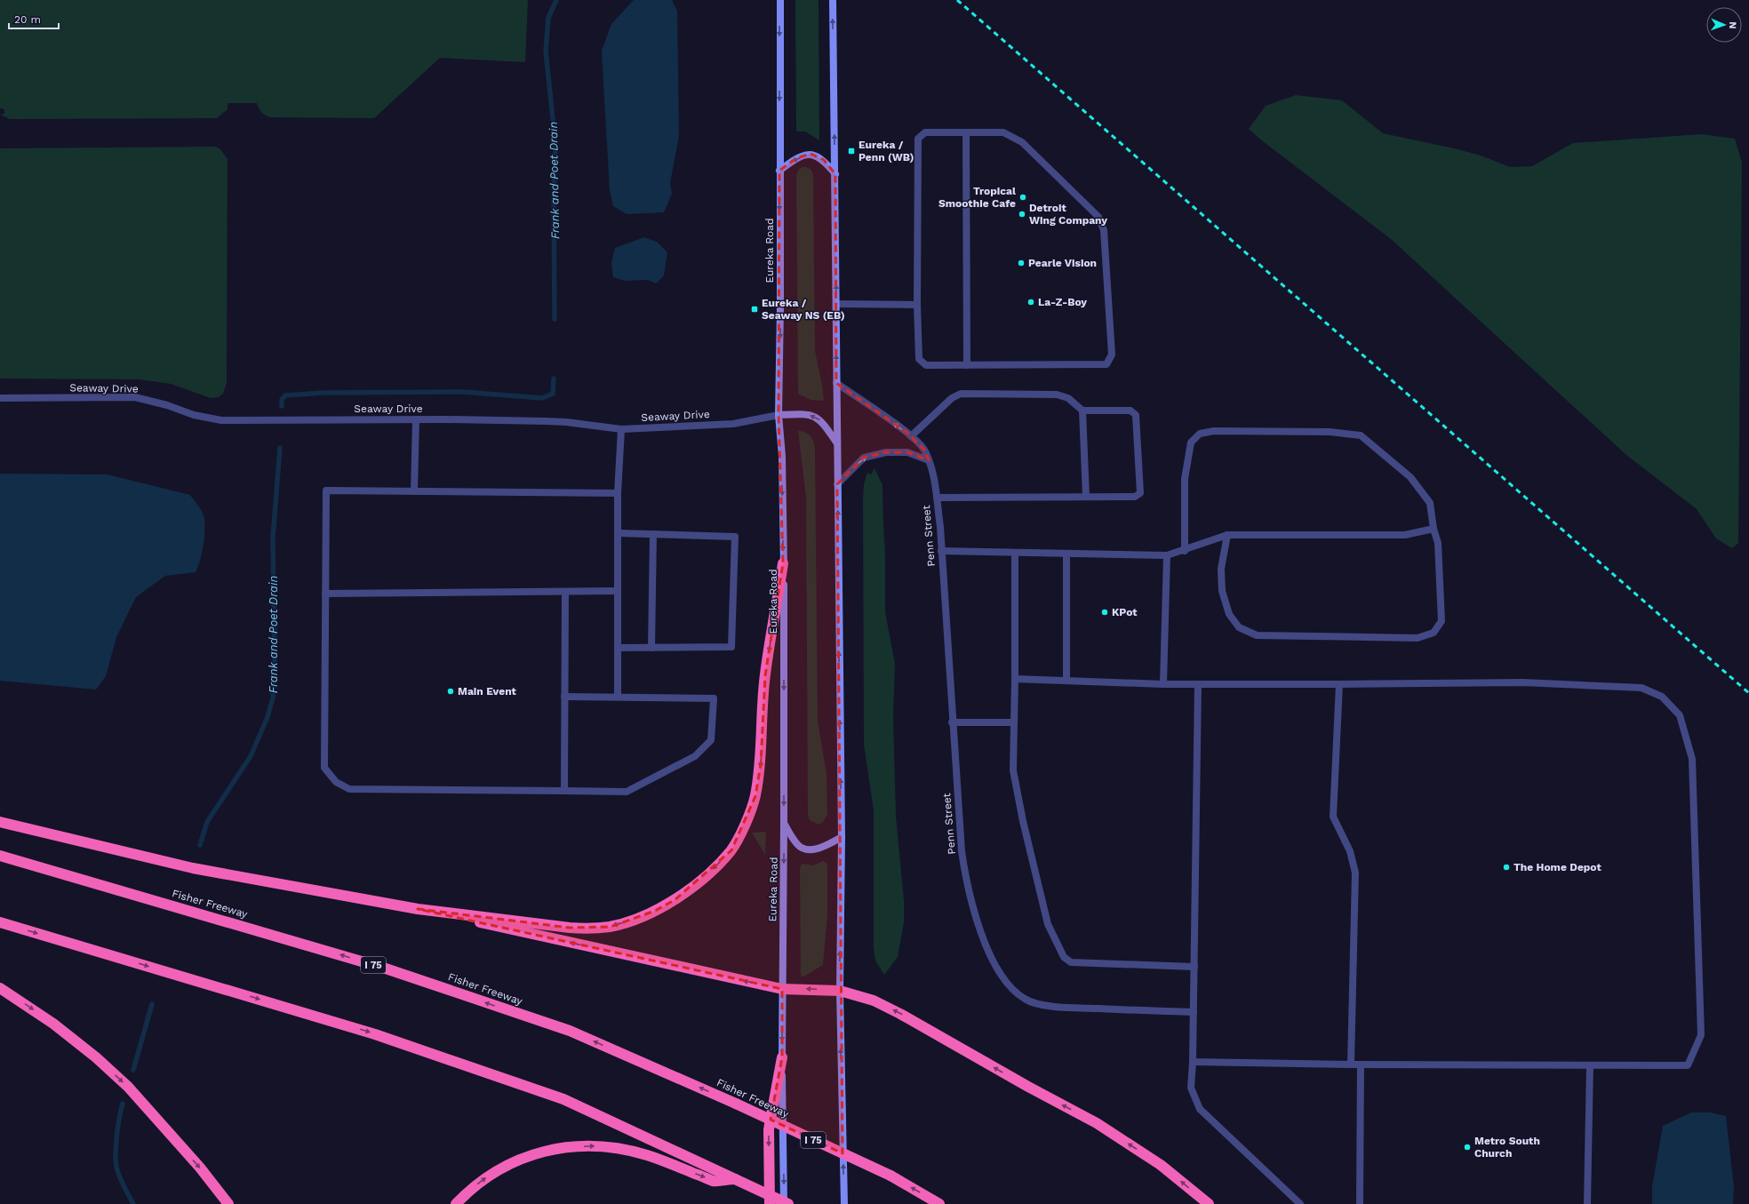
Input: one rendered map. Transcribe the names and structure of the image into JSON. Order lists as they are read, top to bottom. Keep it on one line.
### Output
{"streets":{"highway":["Fisher Freeway","I 75"],"main road":["Eureka Road"],"street":["Seaway Drive","Penn Street"]},"crossings":[["Eureka Road","Seaway Drive"]],"water":["Frank and Poet Drain"],"places":{"transit":["Eureka / Penn (WB)","Eureka / Seaway NS (EB)"],"other":["Tropical Smoothie Cafe","Detroit Wing Company","Pearle Vision","La-Z-Boy","KPot","Main Event","The Home Depot","Metro South Church"]},"scale_bar":"20 m","north":"right"}
